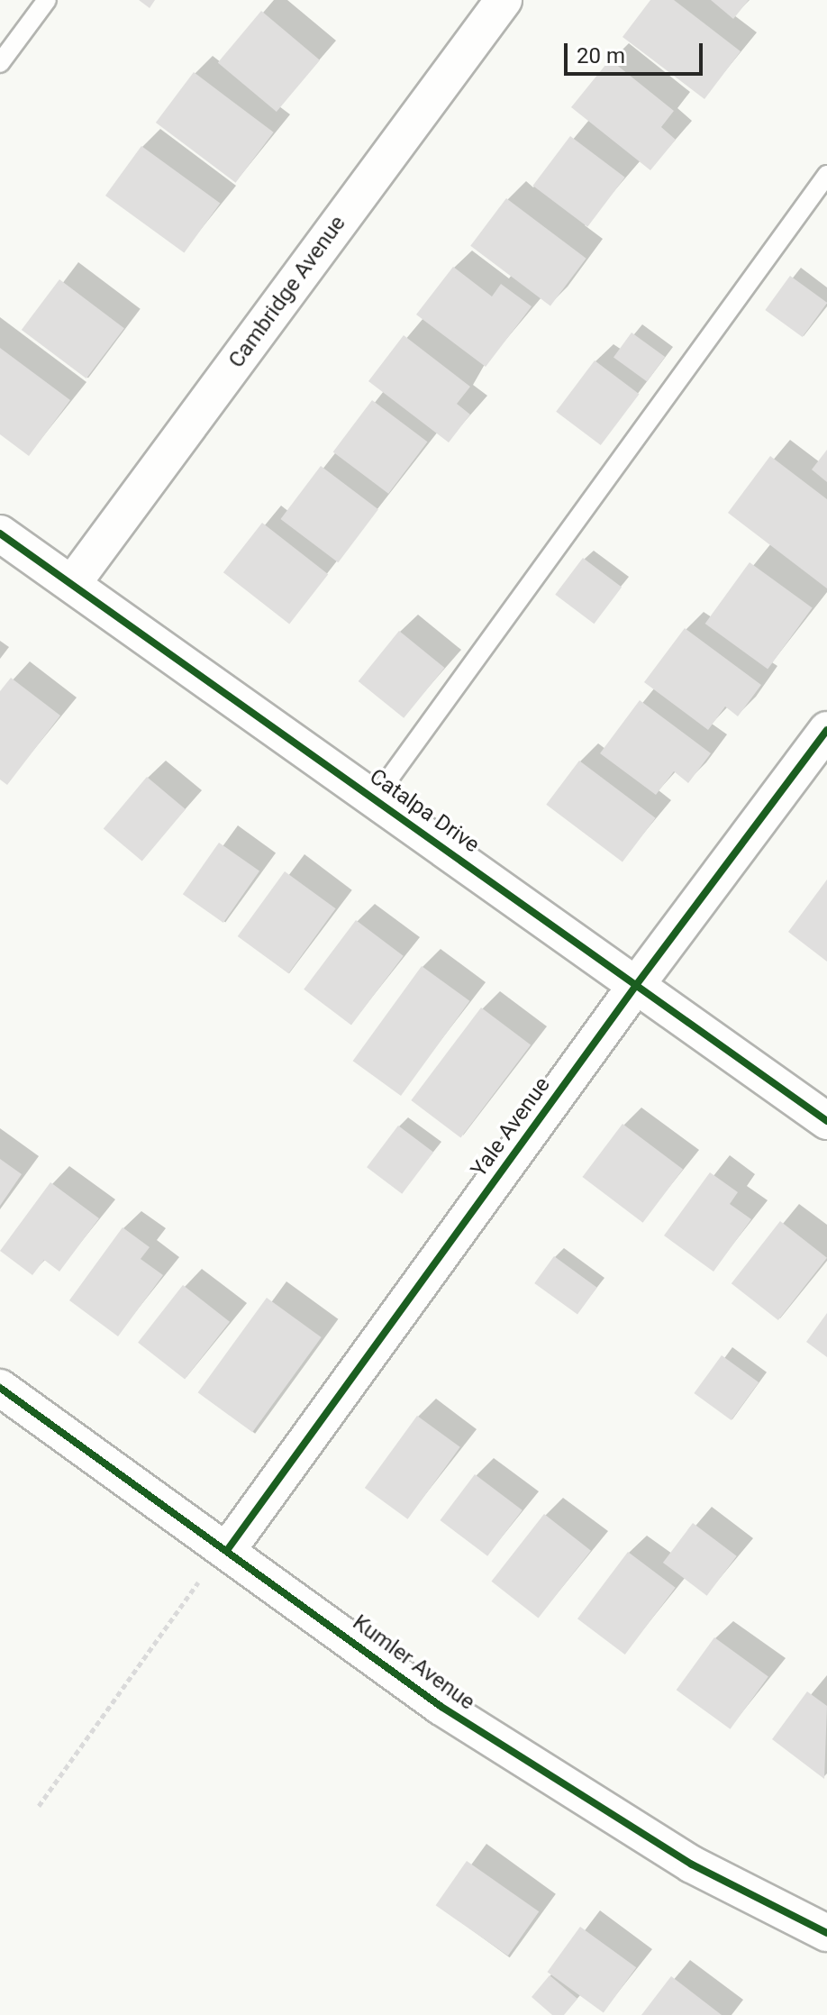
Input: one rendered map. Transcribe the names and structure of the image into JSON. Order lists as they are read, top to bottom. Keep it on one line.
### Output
{"streets":{"street":["Cambridge Avenue","Catalpa Drive","Yale Avenue","Kumler Avenue"]},"crossings":[["Cambridge Avenue","Catalpa Drive"],["Catalpa Drive","Yale Avenue"],["Yale Avenue","Kumler Avenue"]],"scale_bar":"20 m"}
